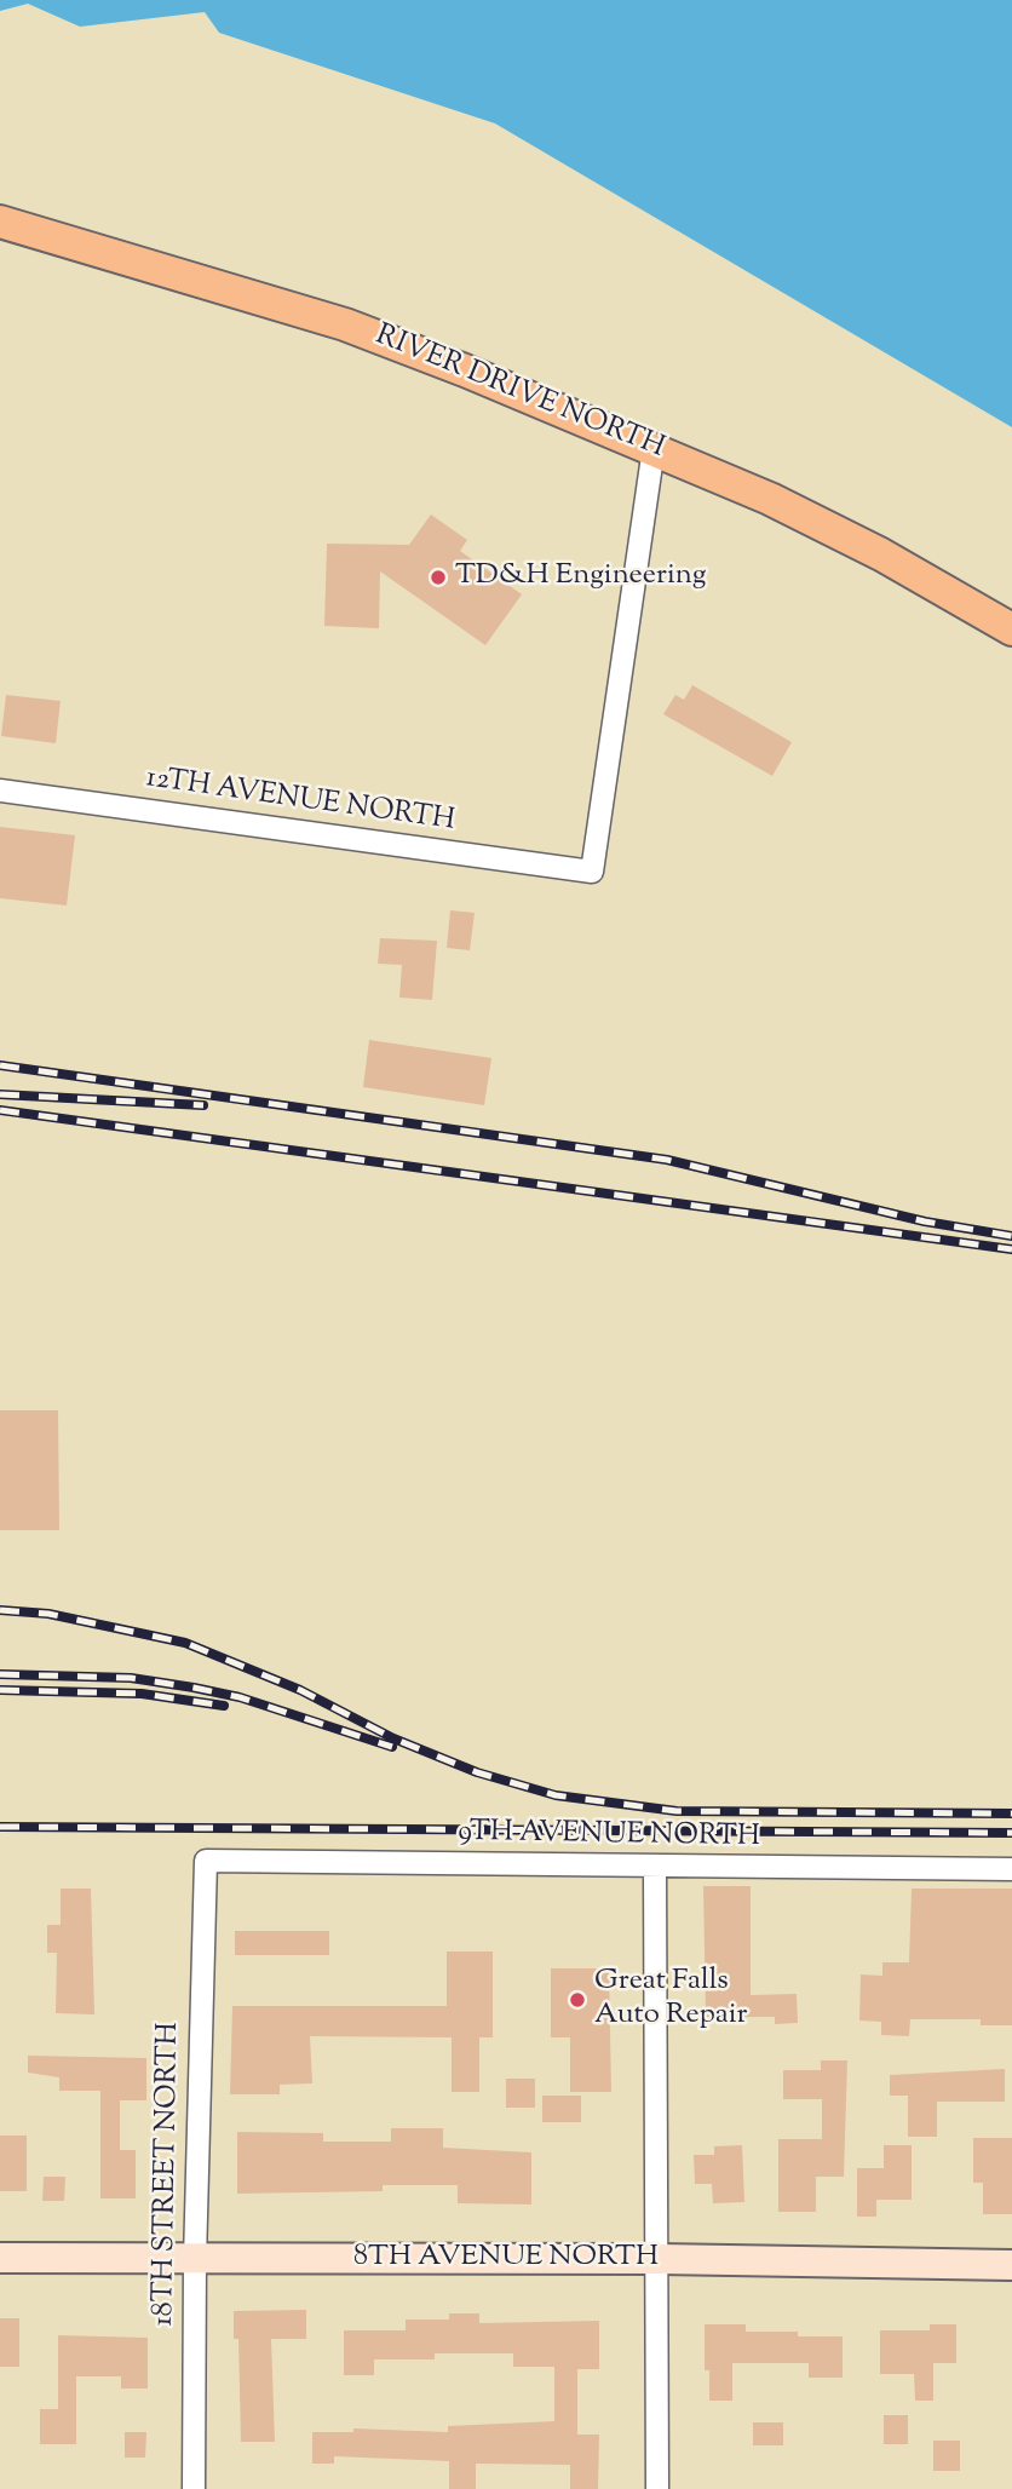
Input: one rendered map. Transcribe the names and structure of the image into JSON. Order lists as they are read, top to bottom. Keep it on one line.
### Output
{"streets":{"main road":["RIVER DRIVE NORTH"],"street":["12TH AVENUE NORTH","9TH AVENUE NORTH","18TH STREET NORTH","8TH AVENUE NORTH"]},"crossings":[["RIVER DRIVE NORTH","12TH AVENUE NORTH"],["9TH AVENUE NORTH","18TH STREET NORTH"],["18TH STREET NORTH","8TH AVENUE NORTH"]],"places":["TD&H Engineering","Great Falls Auto Repair"]}
